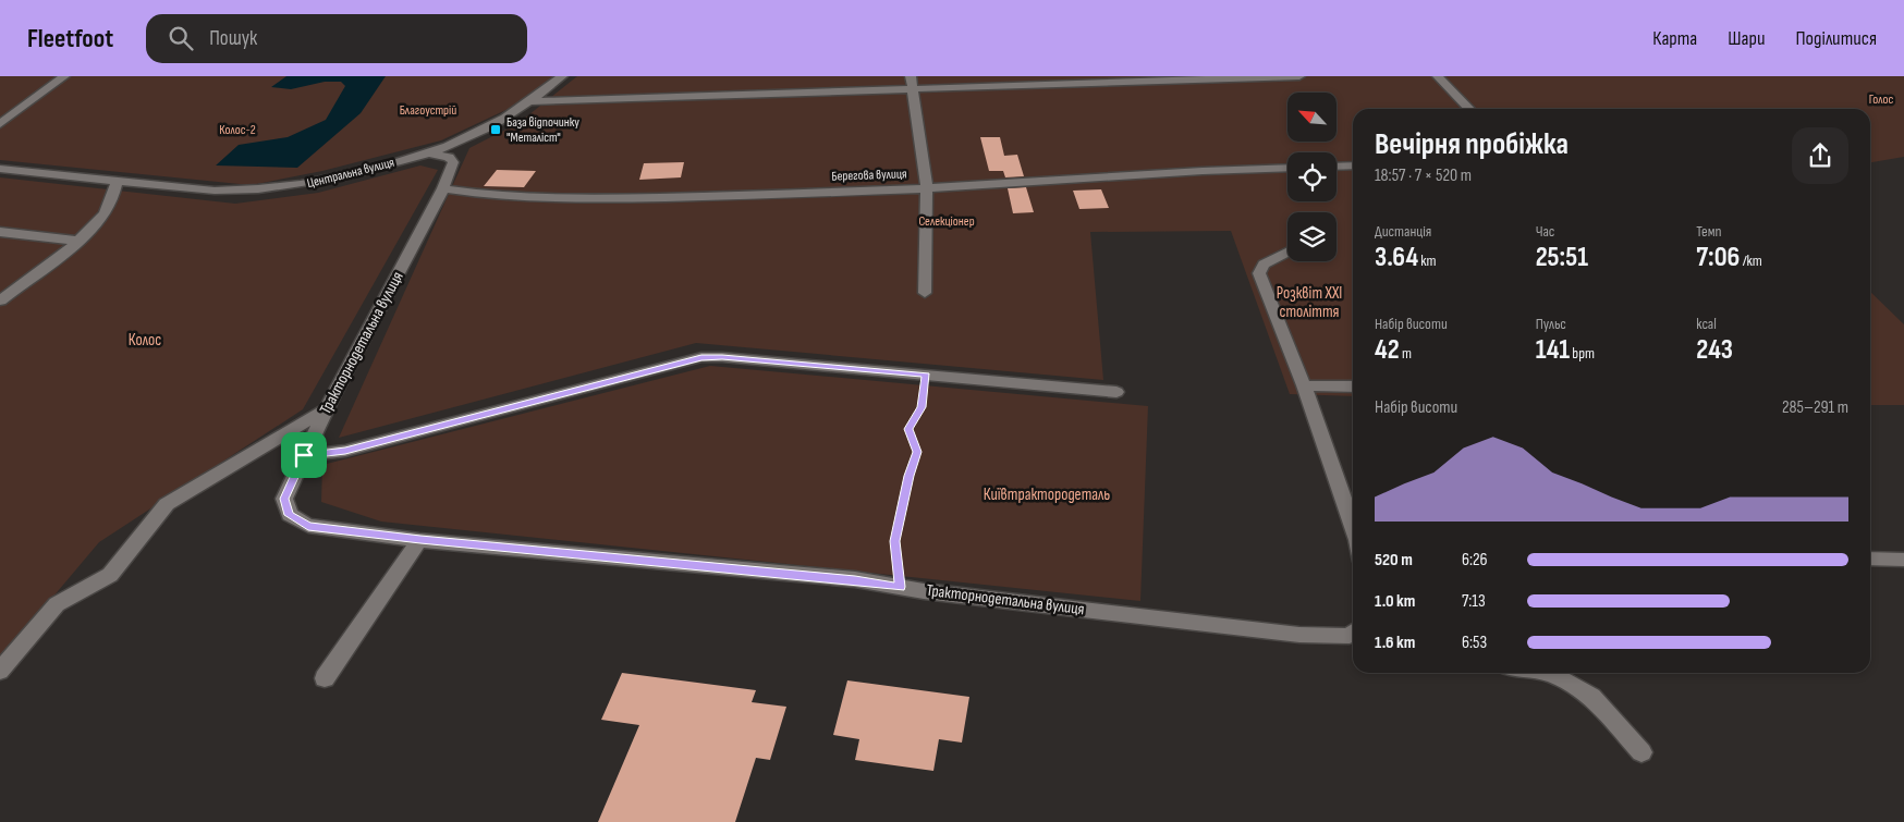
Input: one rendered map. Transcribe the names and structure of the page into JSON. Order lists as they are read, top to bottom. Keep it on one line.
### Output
{"streets":{"street":["Центральна вулиця","Берегова вулиця","Тракторнодетальна вулиця"]},"crossings":[["Центральна вулиця","Тракторнодетальна вулиця"],["Берегова вулиця","Тракторнодетальна вулиця"]],"parks":["Голос","Благоустрій","Колос-2","Селекціонер","Розквіт XXI століття","Колос","Київтрактородеталь"],"places":{"transit":["База відпочинку \"Металіст\""]},"north":"top left","page":{"header":"Fleetfoot","search":"Пошук","nav":["Карта","Шари","Поділитися"],"heading":["Вечірня пробіжка","18:57 · 7 × 520 m"],"stats":[["Дистанція","3.64 km"],["Час","25:51"],["Темп","7:06 /km"],["Набір висоти","42 m"],["Пульс","141 bpm"],["kcal","243"]],"chart":["Набір висоти","285–291 m"],"list":[{"name":"520 m","note":"6:26"},{"name":"1.0 km","note":"7:13"},{"name":"1.6 km","note":"6:53"}]}}
